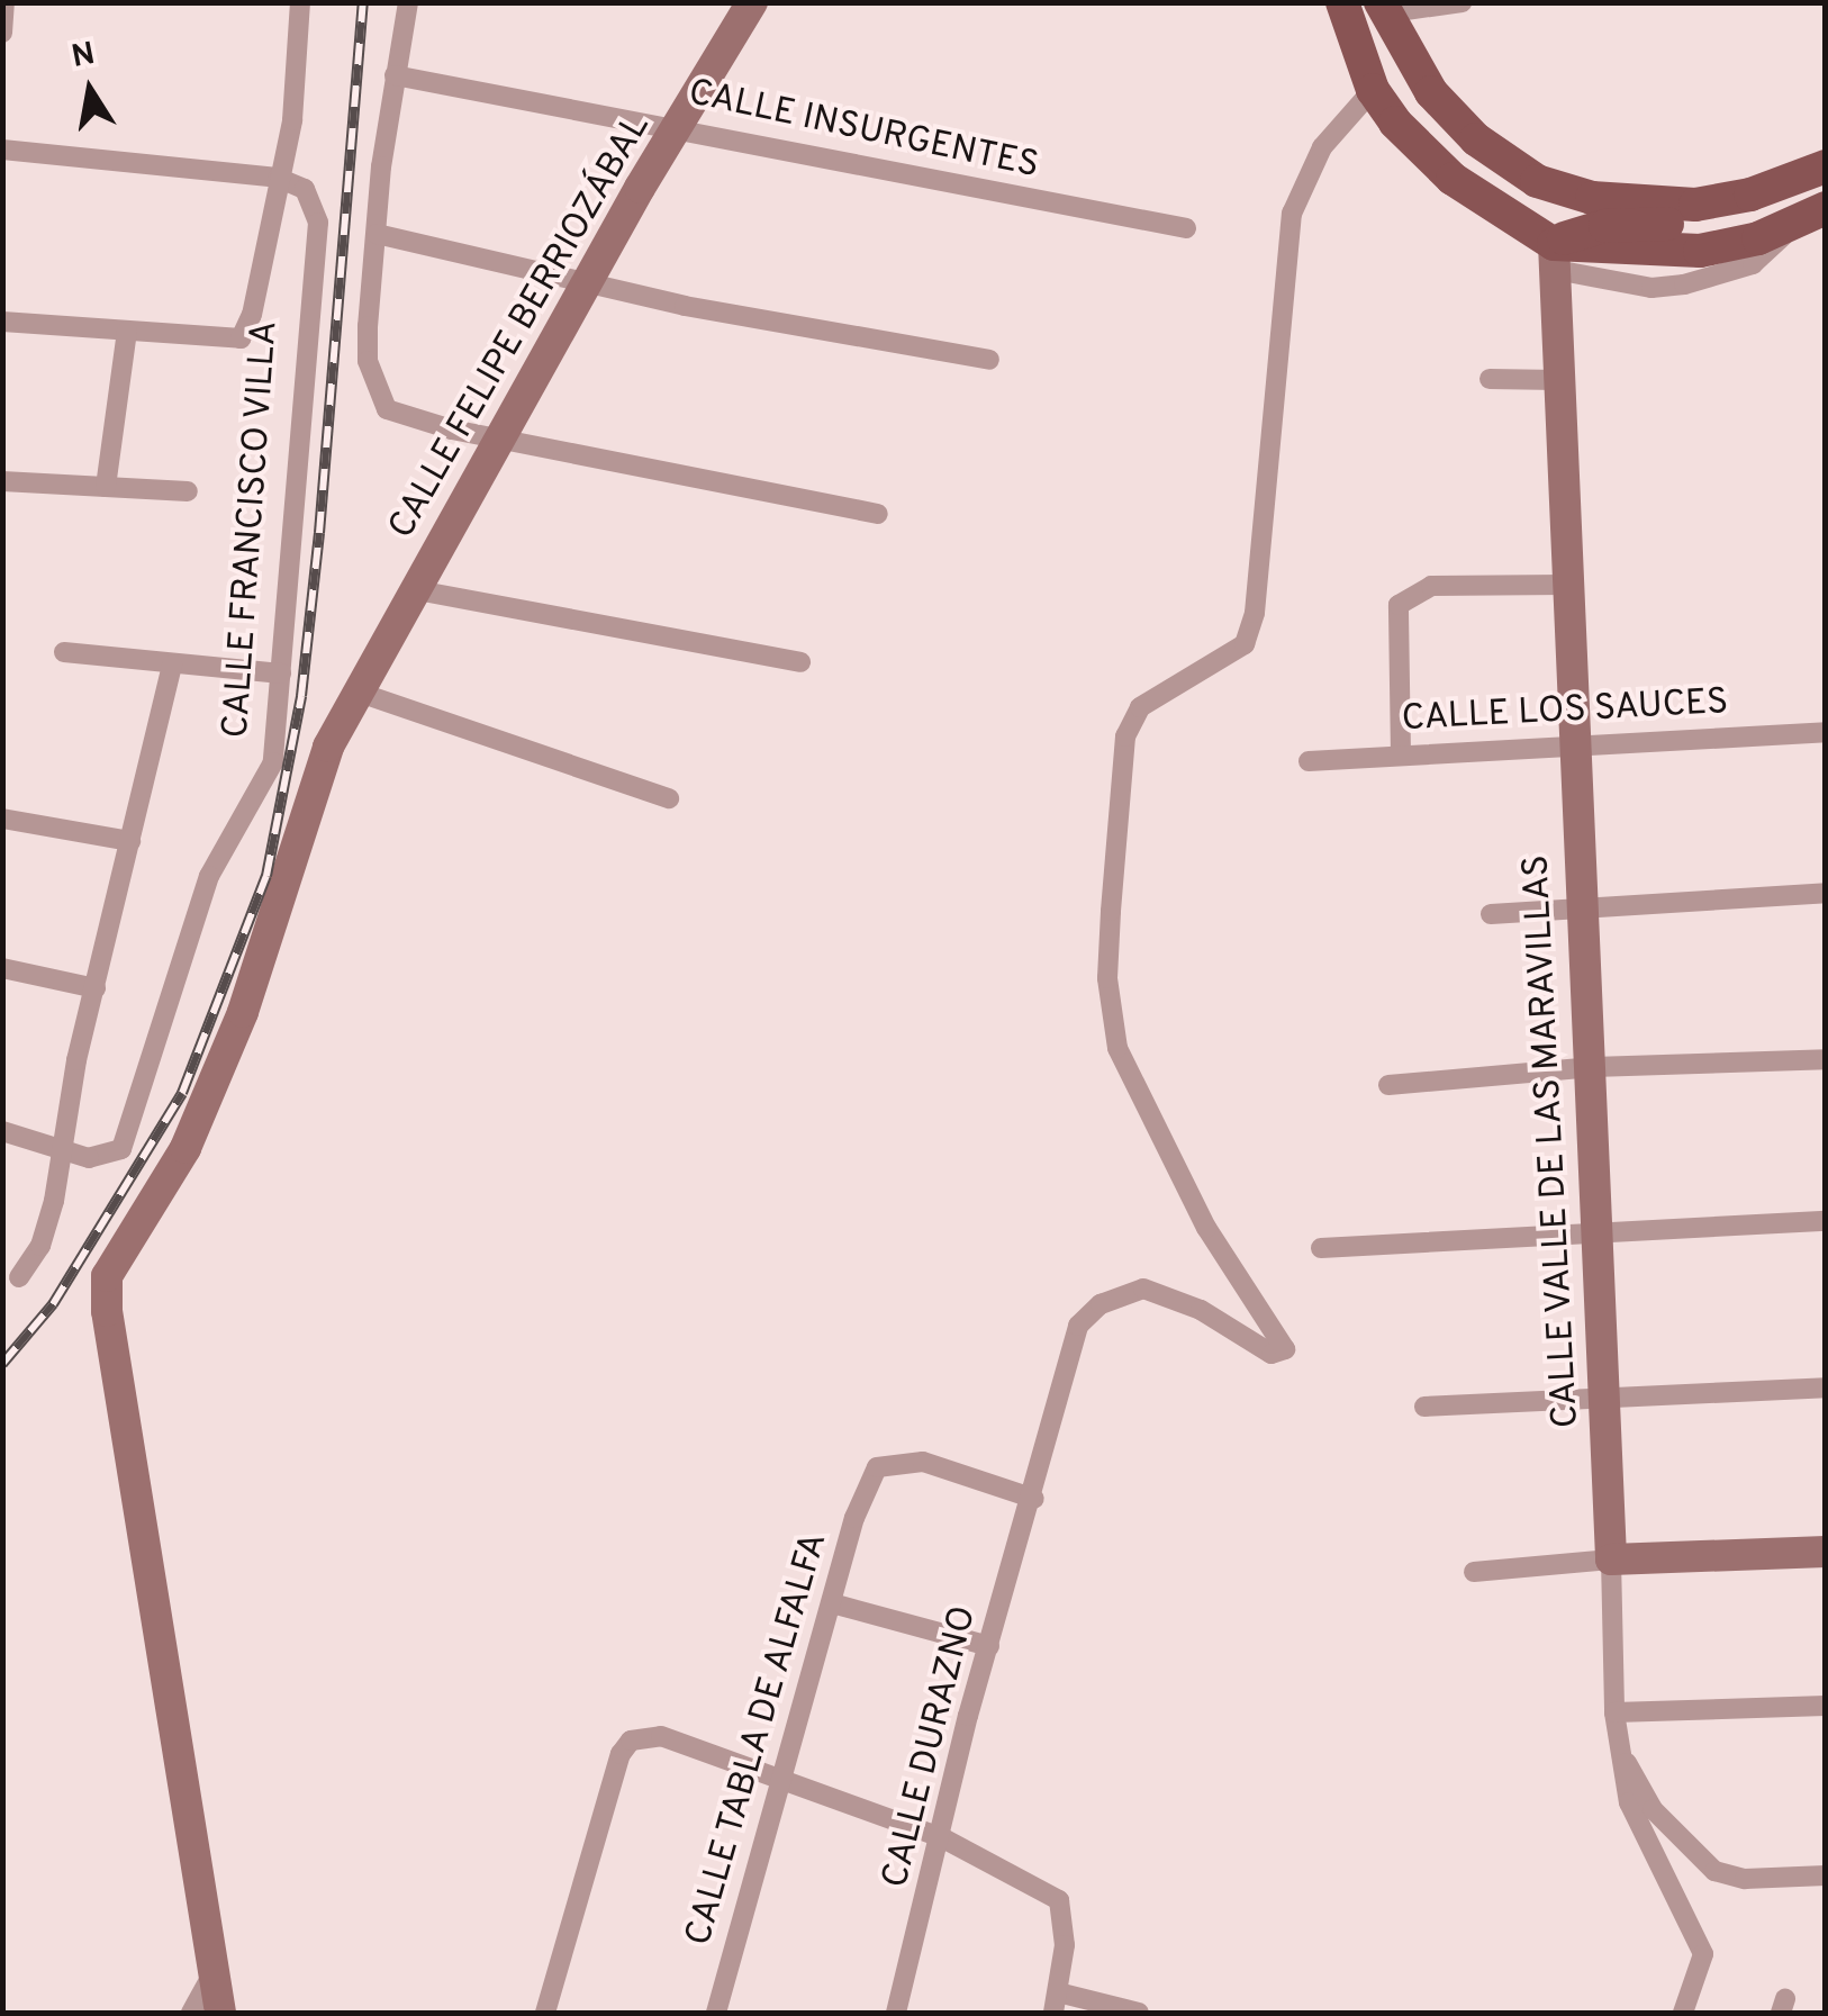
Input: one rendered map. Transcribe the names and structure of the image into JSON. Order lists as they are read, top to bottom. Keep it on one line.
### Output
{"streets":{"street":["CALLE INSURGENTES","CALLE FELIPE BERRIOZÁBAL","CALLE FRANCISCO VILLA","CALLE LOS SAUCES","CALLE VALLE DE LAS MARAVILLAS","CALLE TABLA DE ALFALFA","CALLE DURAZNO"]},"crossings":[["CALLE INSURGENTES","CALLE FELIPE BERRIOZÁBAL"],["CALLE LOS SAUCES","CALLE VALLE DE LAS MARAVILLAS"],["CALLE TABLA DE ALFALFA","CALLE DURAZNO"]],"north":"top"}
